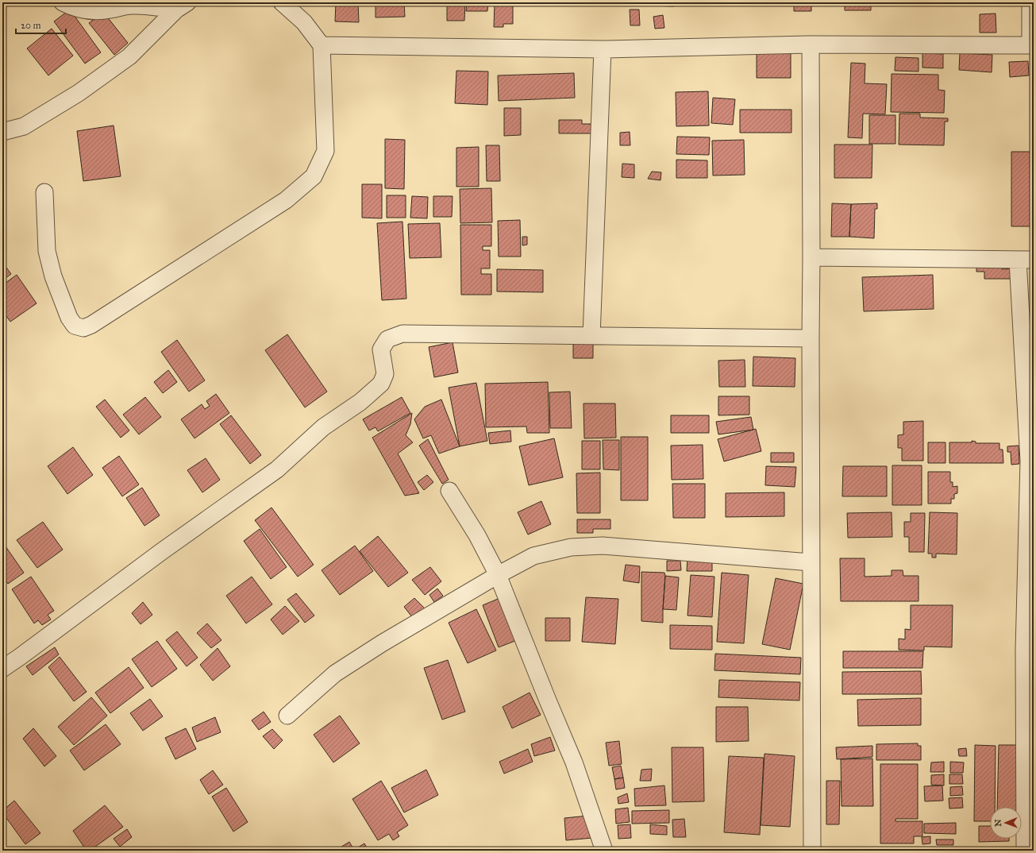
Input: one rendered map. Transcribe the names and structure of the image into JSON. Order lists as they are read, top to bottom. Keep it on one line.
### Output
{"scale_bar":"20 m","north":"left"}
